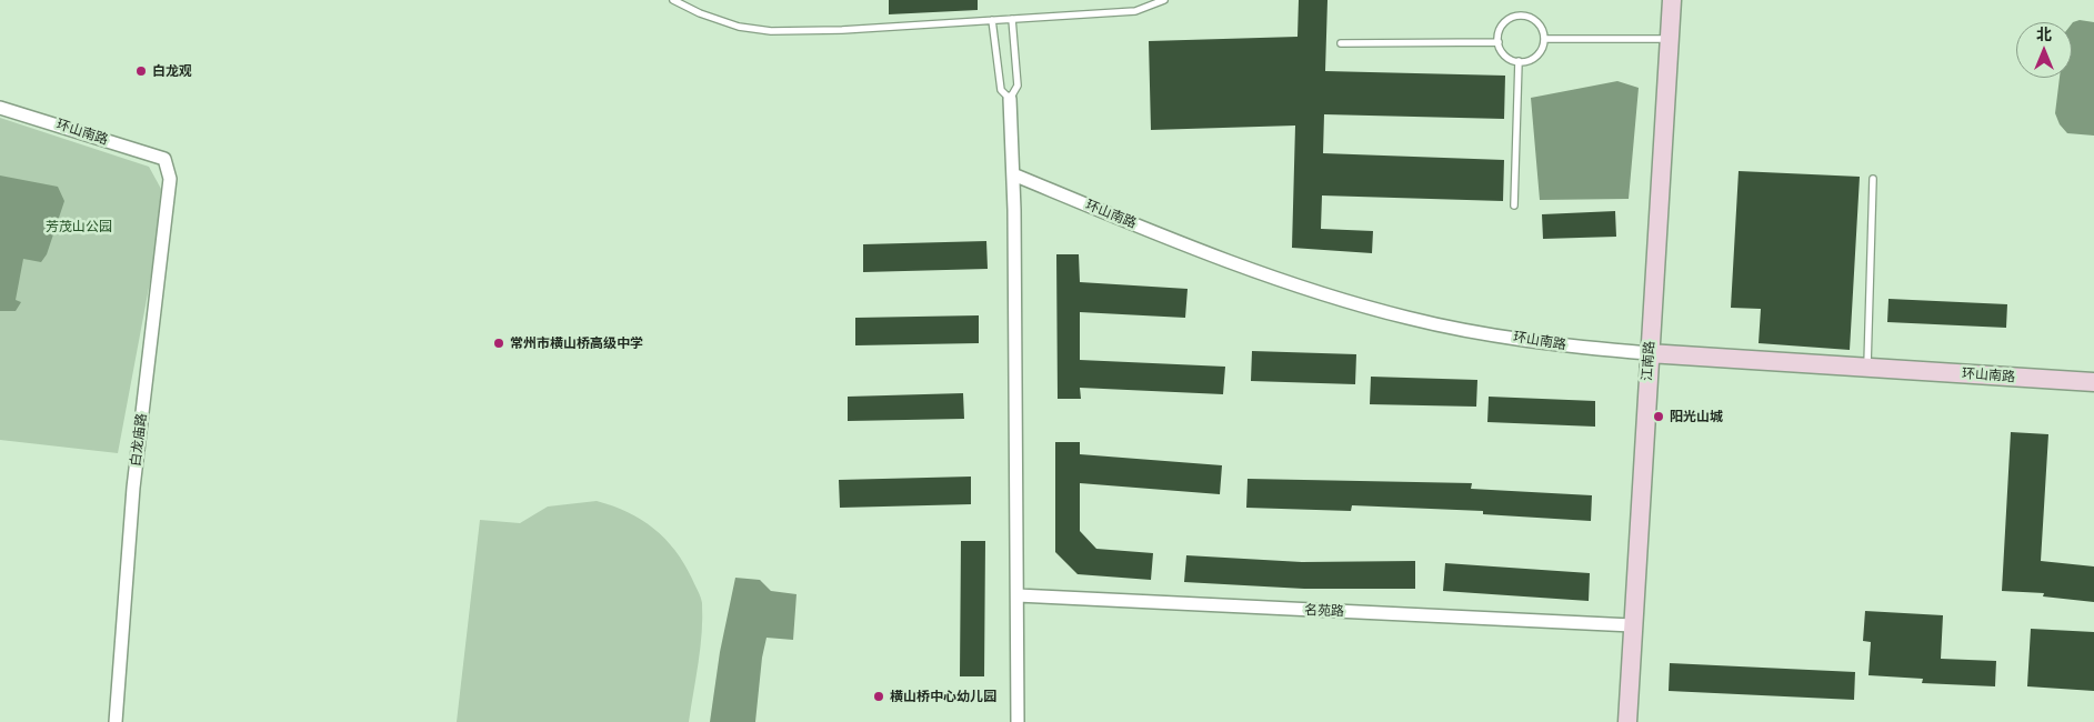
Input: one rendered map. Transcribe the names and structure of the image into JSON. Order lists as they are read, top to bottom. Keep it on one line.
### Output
{"streets":{"main road":["环山南路","江南路"],"street":["白龙庙路","名苑路"]},"crossings":[["环山南路","江南路"],["环山南路","白龙庙路"],["江南路","名苑路"]],"parks":["芳茂山公园"],"places":["白龙观","常州市横山桥高级中学","阳光山城","横山桥中心幼儿园"],"north":"top"}
